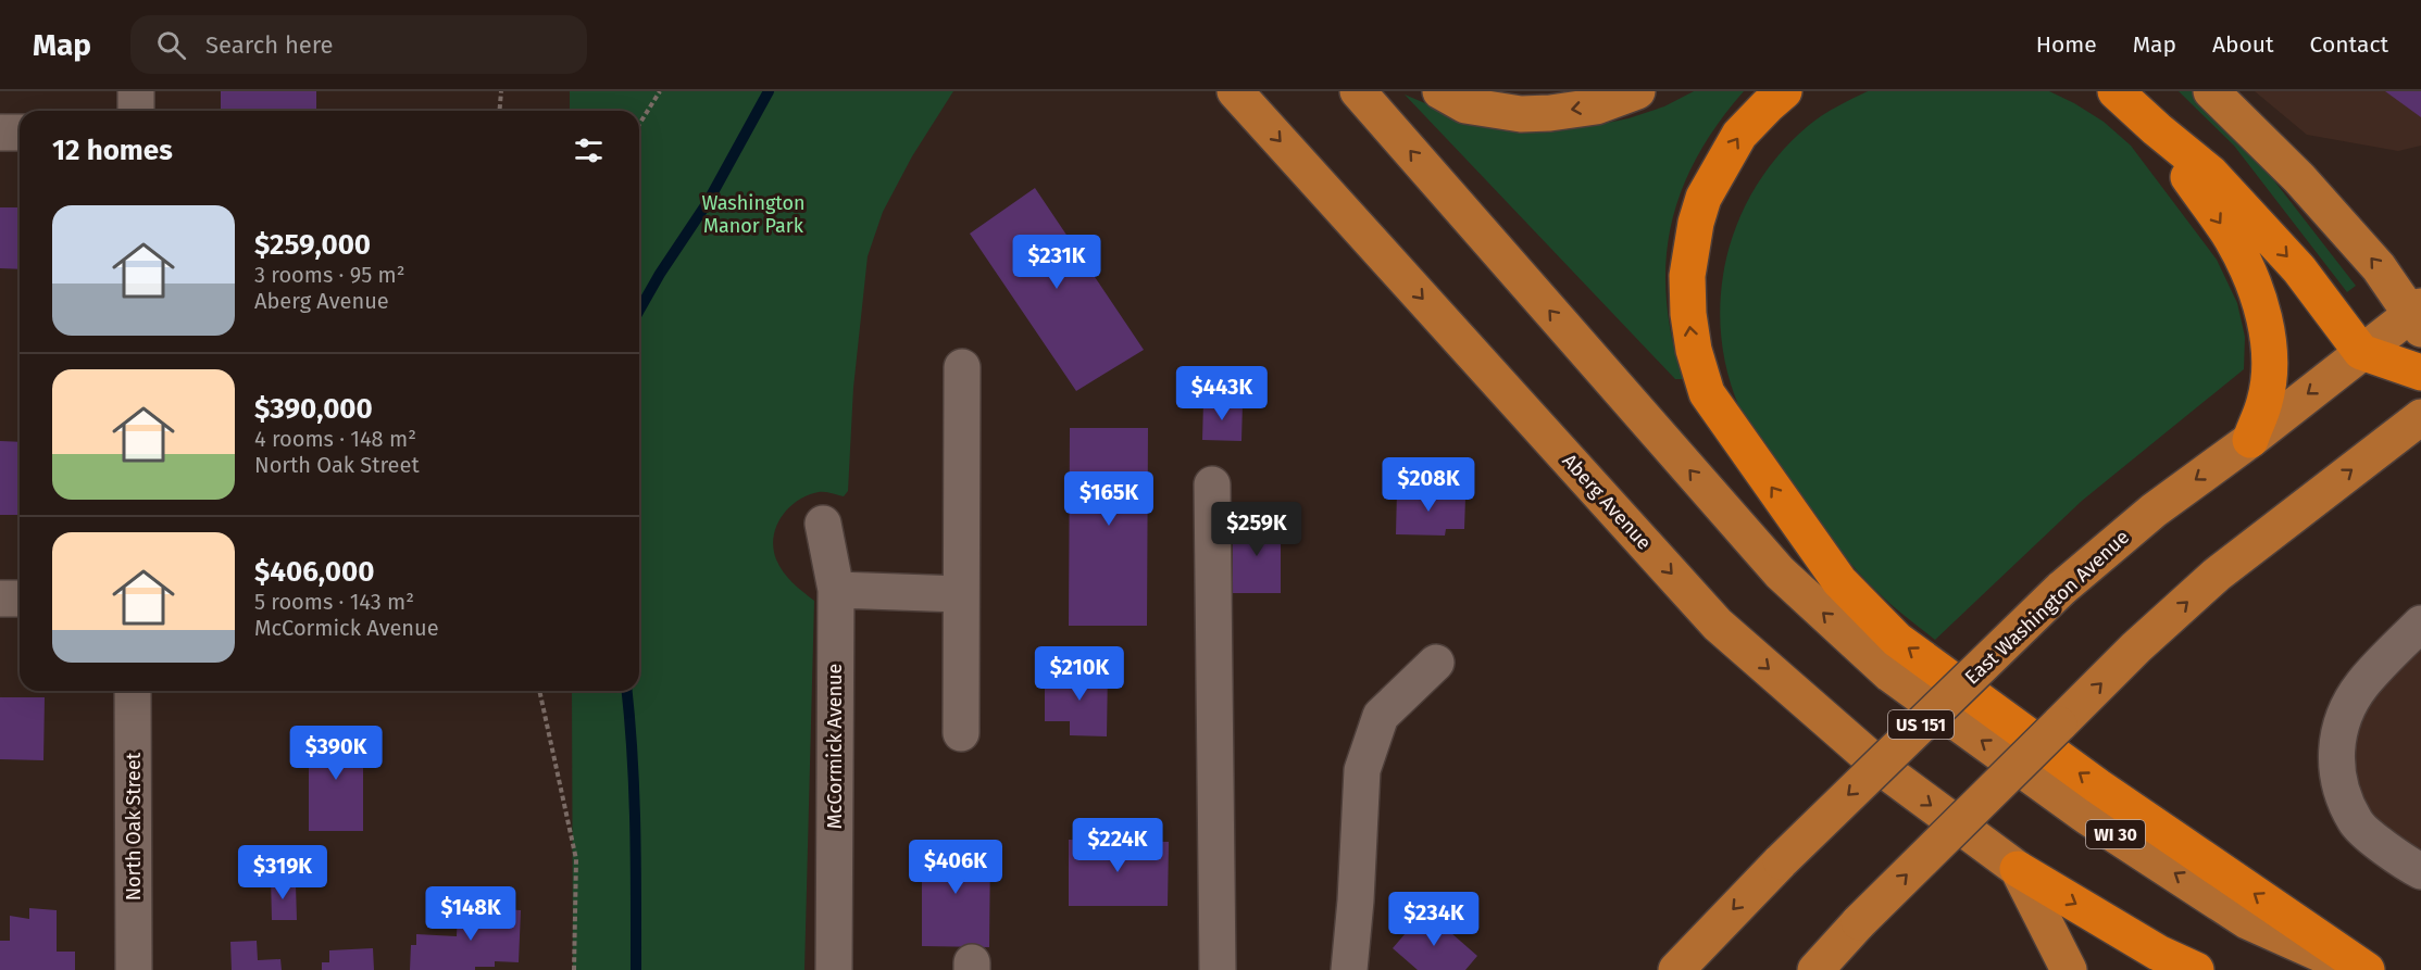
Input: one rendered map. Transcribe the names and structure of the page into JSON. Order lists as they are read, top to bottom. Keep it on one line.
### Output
{"streets":{"main road":["Aberg Avenue","East Washington Avenue","US 151","WI 30"],"street":["McCormick Avenue","North Oak Street"]},"parks":["Washington Manor Park"],"page":{"header":"Map","search":"Search here","nav":["Home","Map","About","Contact"],"heading":"12 homes","list":[{"name":"$259,000","note":"3 rooms · 95 m² · Aberg Avenue"},{"name":"$390,000","note":"4 rooms · 148 m² · North Oak Street"},{"name":"$406,000","note":"5 rooms · 143 m² · McCormick Avenue"}],"price":["$231K","$443K","$208K","$165K","$259K","$210K","$390K","$224K","$406K","$319K","$148K","$234K"]}}
